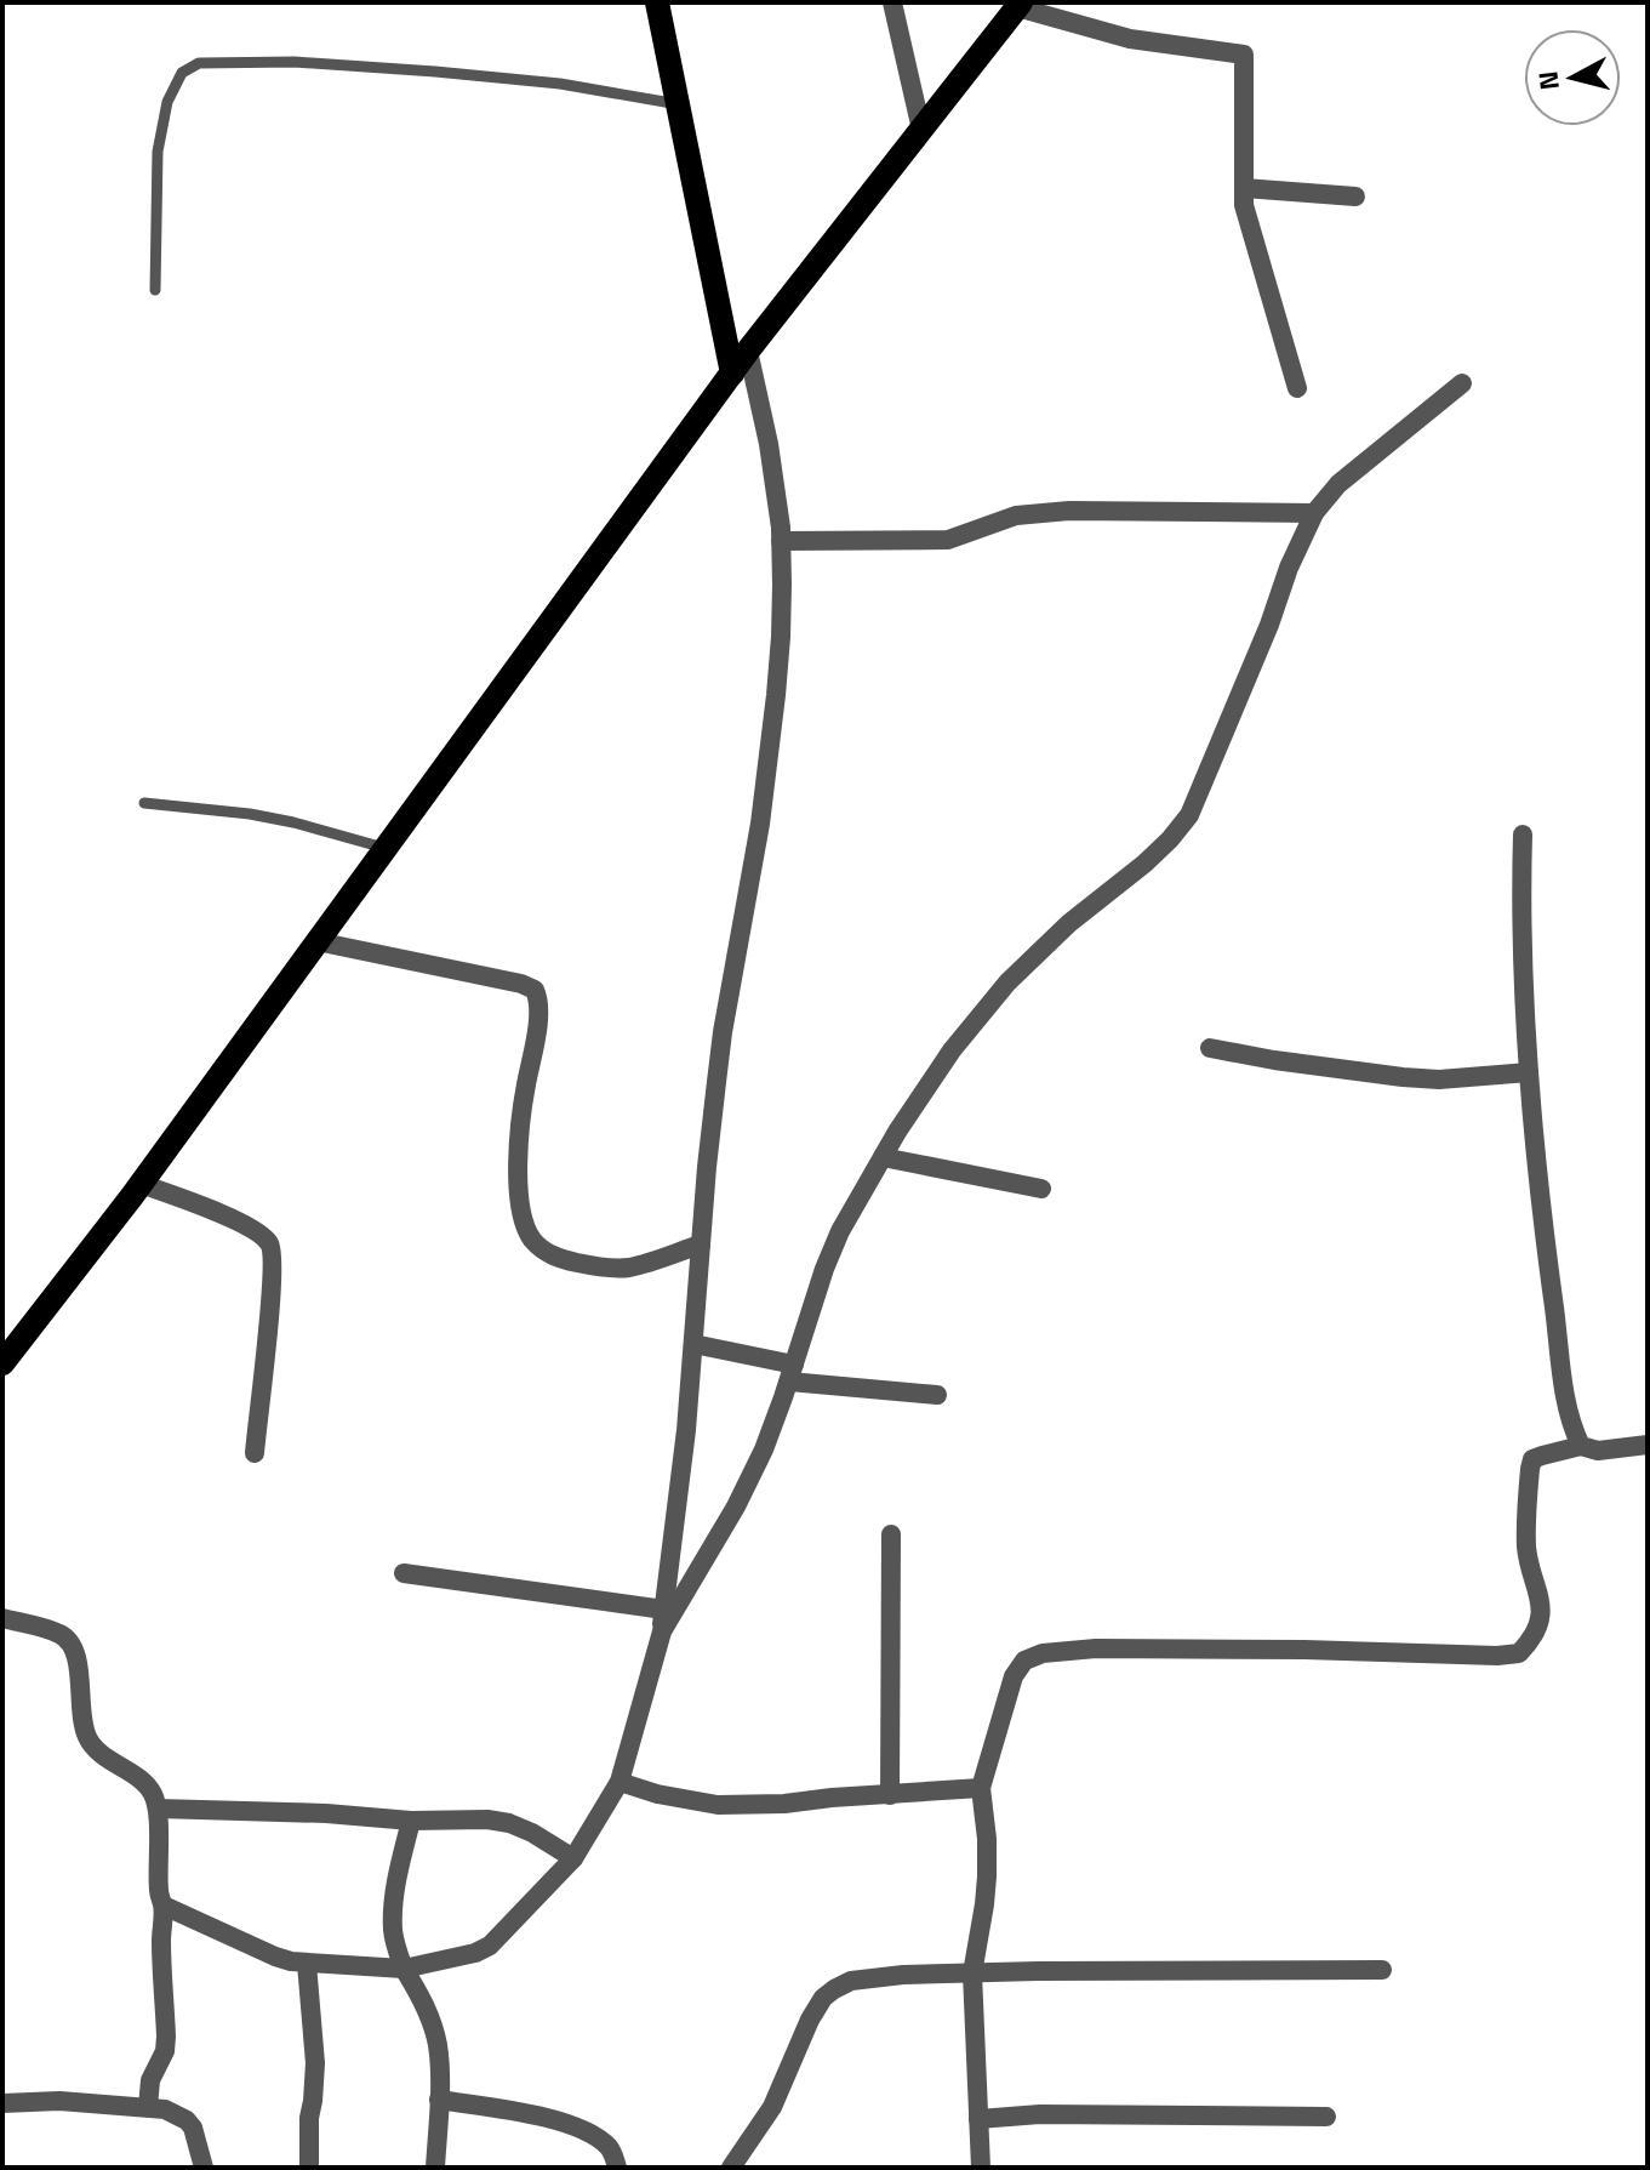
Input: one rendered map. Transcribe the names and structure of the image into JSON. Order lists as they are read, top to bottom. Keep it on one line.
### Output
{"north":"left"}
